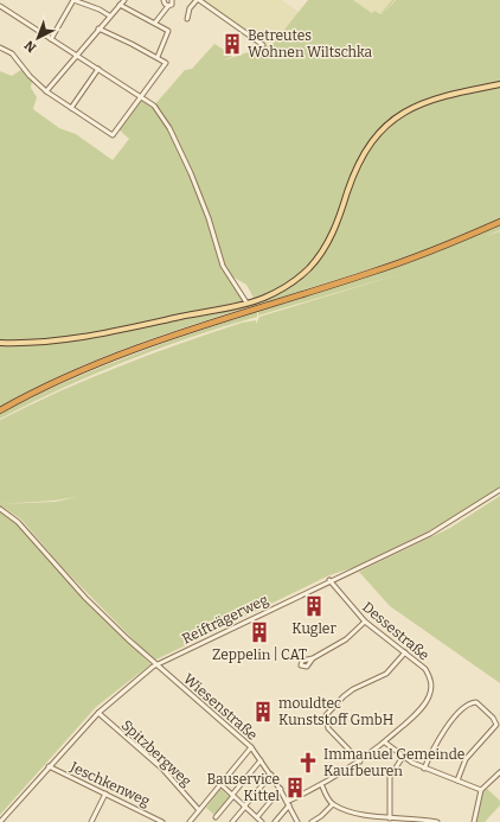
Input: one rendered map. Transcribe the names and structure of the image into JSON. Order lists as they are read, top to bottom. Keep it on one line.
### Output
{"streets":{"street":["Reifträgerweg","Dessestraße","Wiesenstraße","Spitzbergweg","Jeschkenweg"]},"crossings":[["Reifträgerweg","Dessestraße"],["Reifträgerweg","Wiesenstraße"],["Reifträgerweg","Spitzbergweg"],["Reifträgerweg","Jeschkenweg"],["Dessestraße","Wiesenstraße"]],"places":{"building":["Betreutes Wohnen Wiltschka","Kugler","Zeppelin | CAT","mouldtec Kunststoff GmbH","Bauservice Kittel"],"church":["Immanuel Gemeinde Kaufbeuren"]},"north":"bottom left"}
